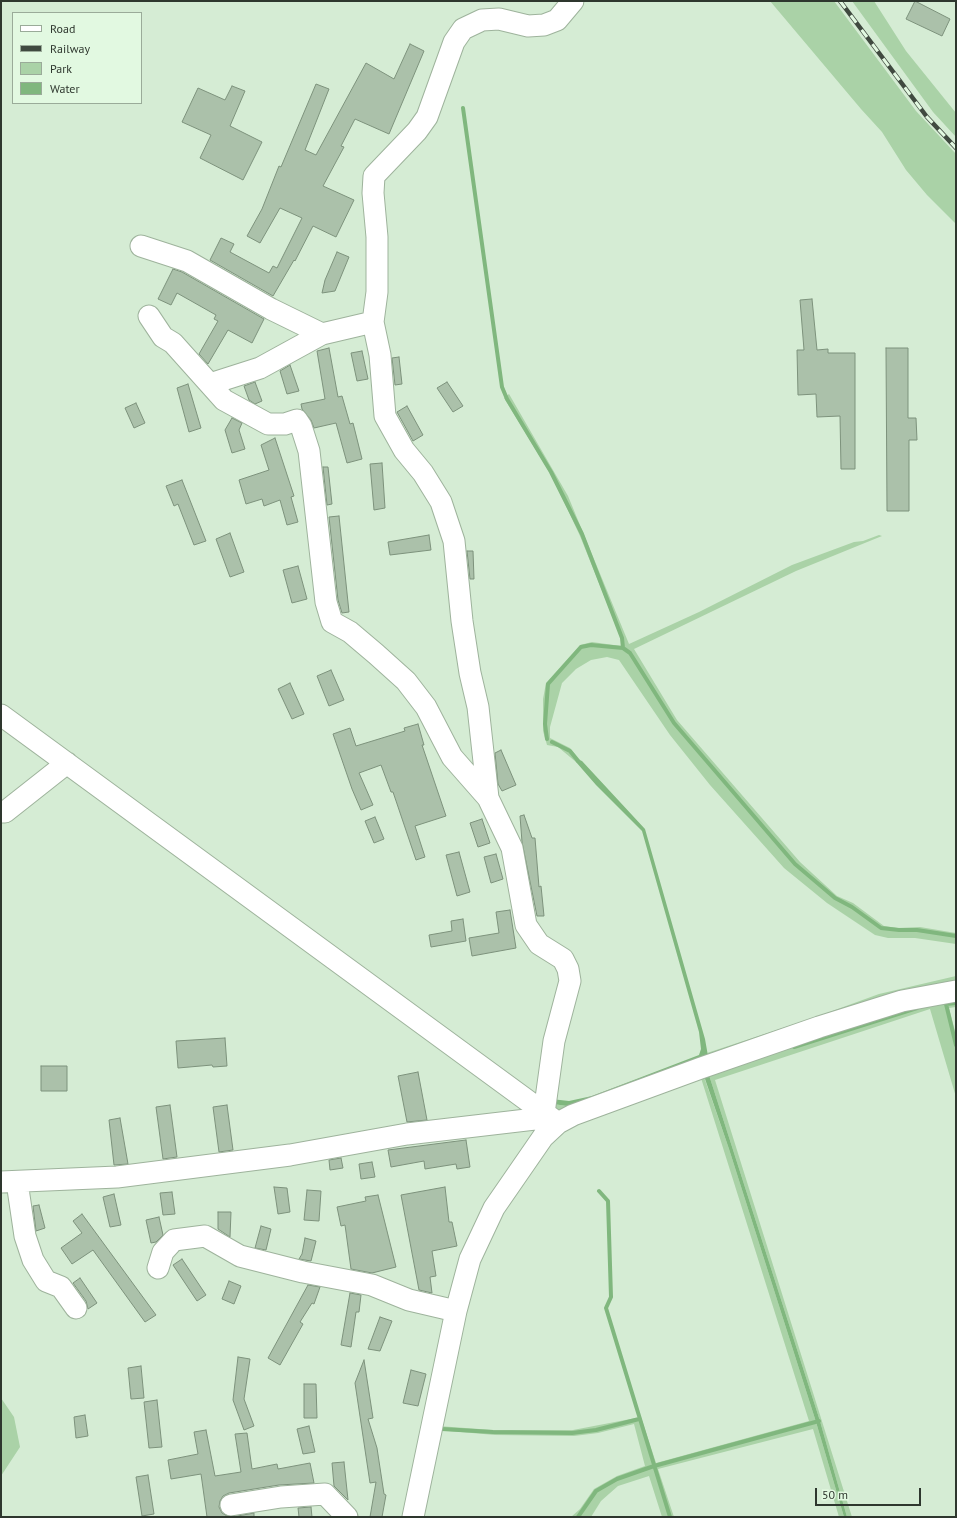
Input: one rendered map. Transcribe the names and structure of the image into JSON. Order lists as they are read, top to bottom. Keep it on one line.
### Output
{"legend":["Road","Railway","Park","Water"],"scale_bar":"50 m"}
